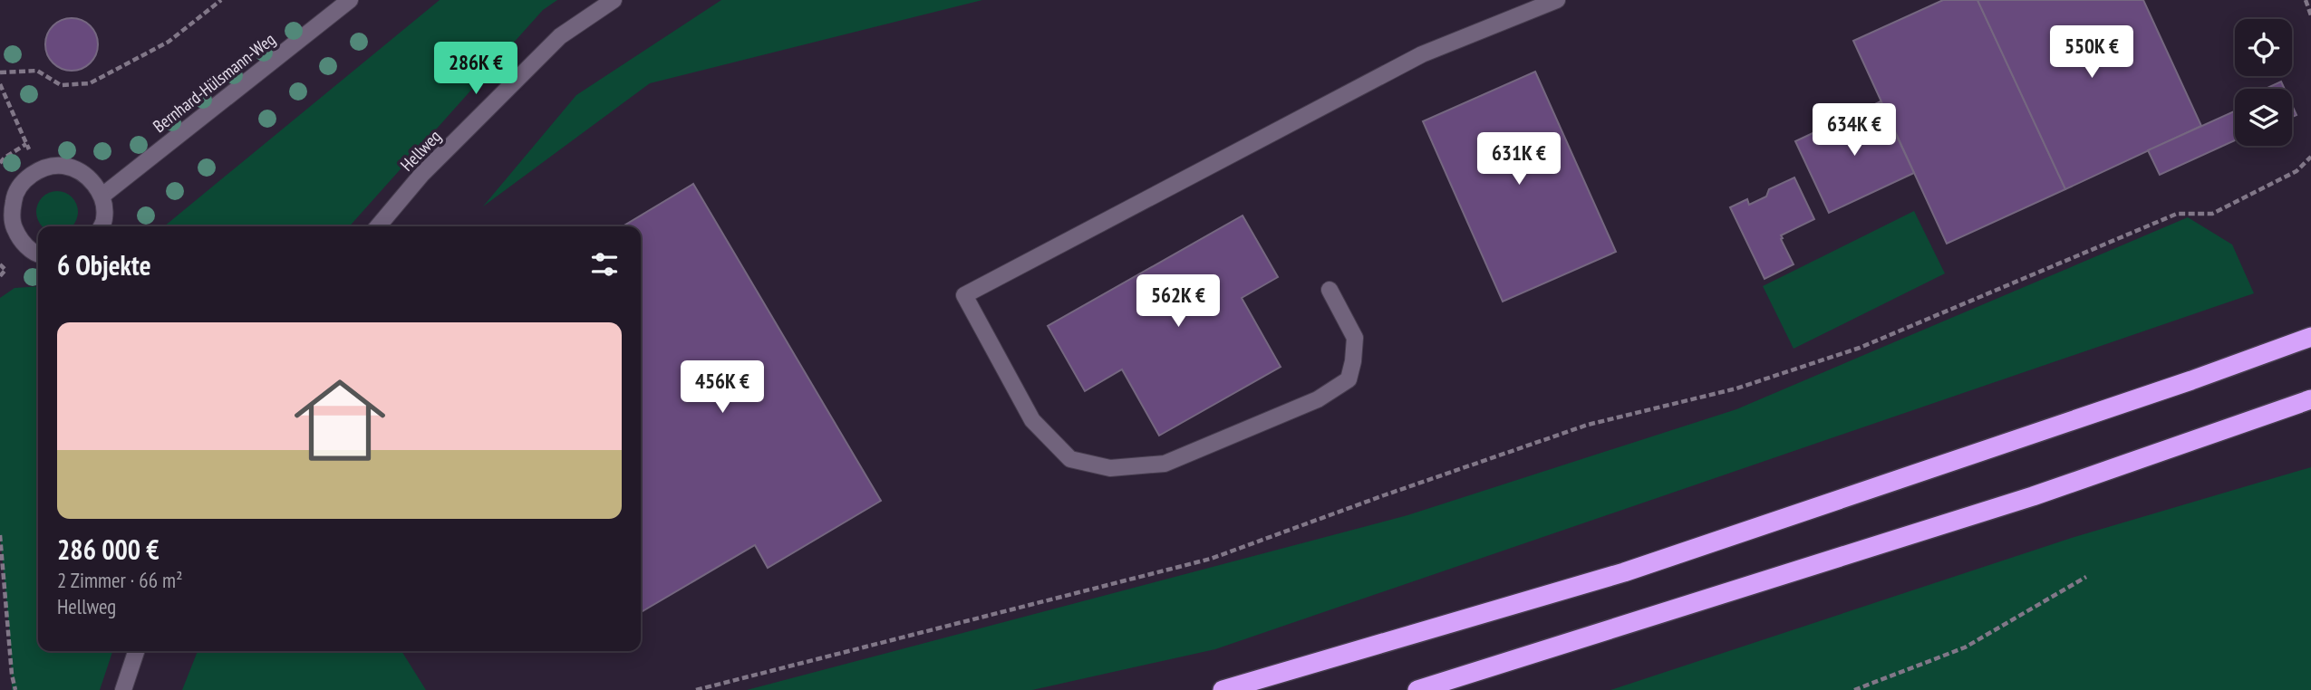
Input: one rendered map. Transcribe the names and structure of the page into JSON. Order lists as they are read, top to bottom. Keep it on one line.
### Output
{"streets":{"street":["Bernhard-Hülsmann-Weg","Hellweg"]},"page":{"price":["550K €","286K €","634K €","631K €","562K €","456K €"],"heading":"6 Objekte","list":[{"name":"286 000 €","note":"2 Zimmer · 66 m² · Hellweg"}]}}
